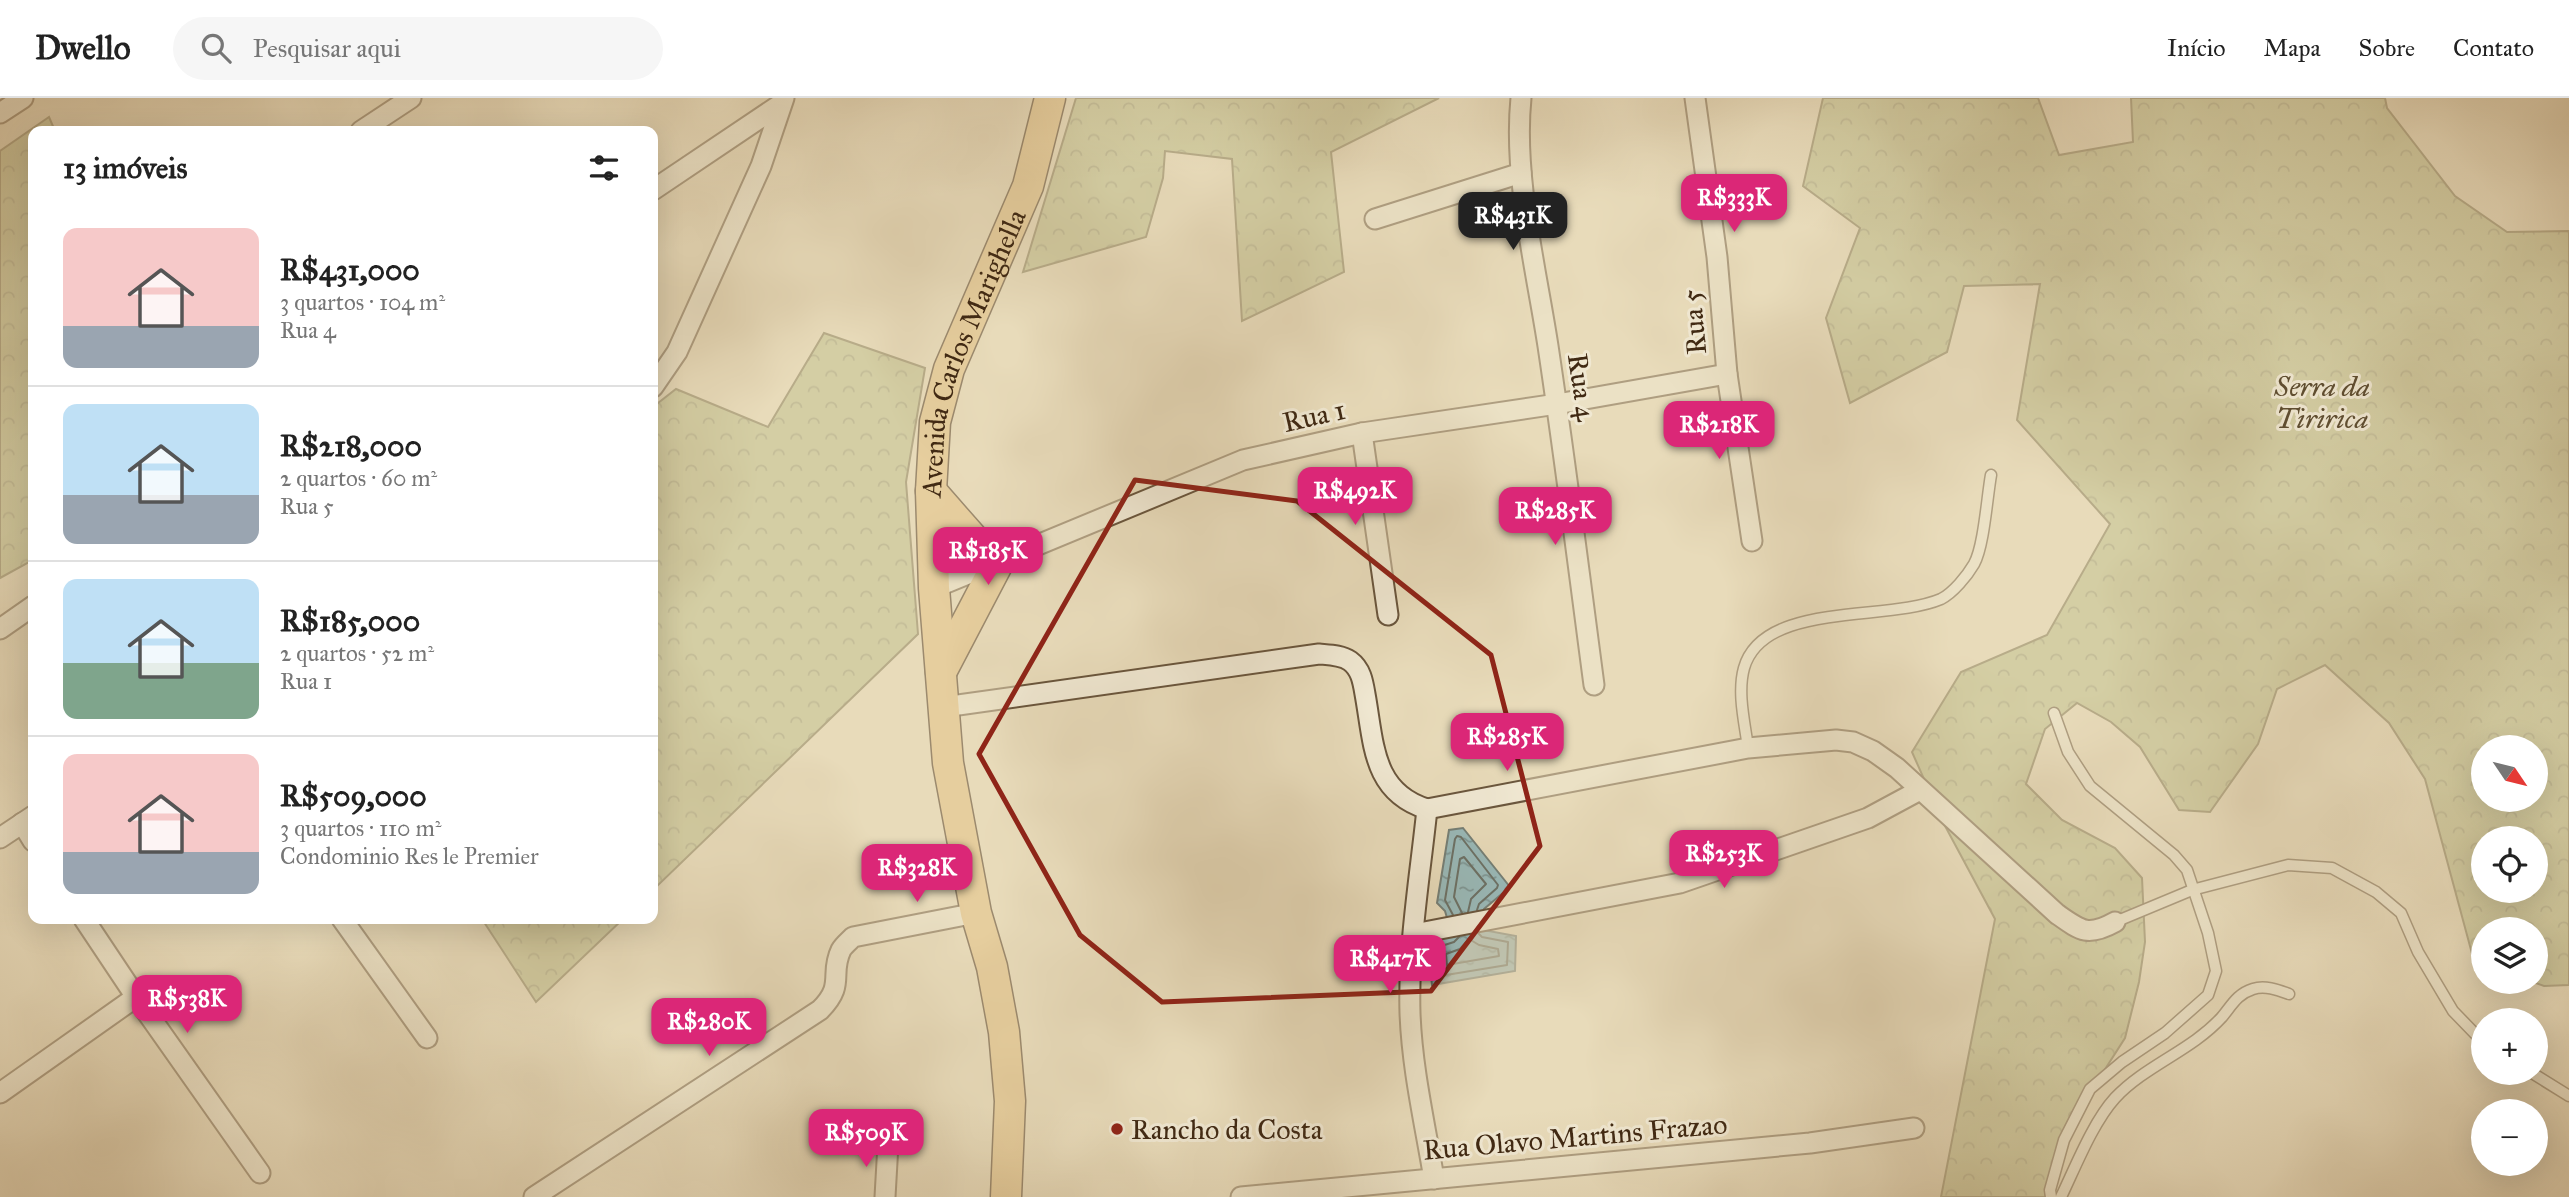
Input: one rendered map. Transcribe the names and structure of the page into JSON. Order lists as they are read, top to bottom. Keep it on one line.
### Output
{"streets":{"main road":["Avenida Carlos Marighella"],"street":["Rua 5","Rua 4","Rua 1","Rua Olavo Martins Frazao"]},"crossings":[["Rua 5","Rua 1"],["Avenida Carlos Marighella","Rua 1"],["Rua 4","Rua 1"]],"parks":["Serra da Tiririca"],"places":["Rancho da Costa"],"north":"bottom right","page":{"header":"Dwello","search":"Pesquisar aqui","nav":["Início","Mapa","Sobre","Contato"],"heading":"13 imóveis","price":["R$333K","R$431K","R$218K","R$492K","R$285K","R$185K","R$285K","R$253K","R$328K","R$417K","R$538K","R$280K","R$509K"],"list":[{"name":"R$431,000","note":"3 quartos · 104 m² · Rua 4"},{"name":"R$218,000","note":"2 quartos · 60 m² · Rua 5"},{"name":"R$185,000","note":"2 quartos · 52 m² · Rua 1"},{"name":"R$509,000","note":"3 quartos · 110 m² · Condominio Res le Premier"}],"map_buttons":["+","−"]}}
